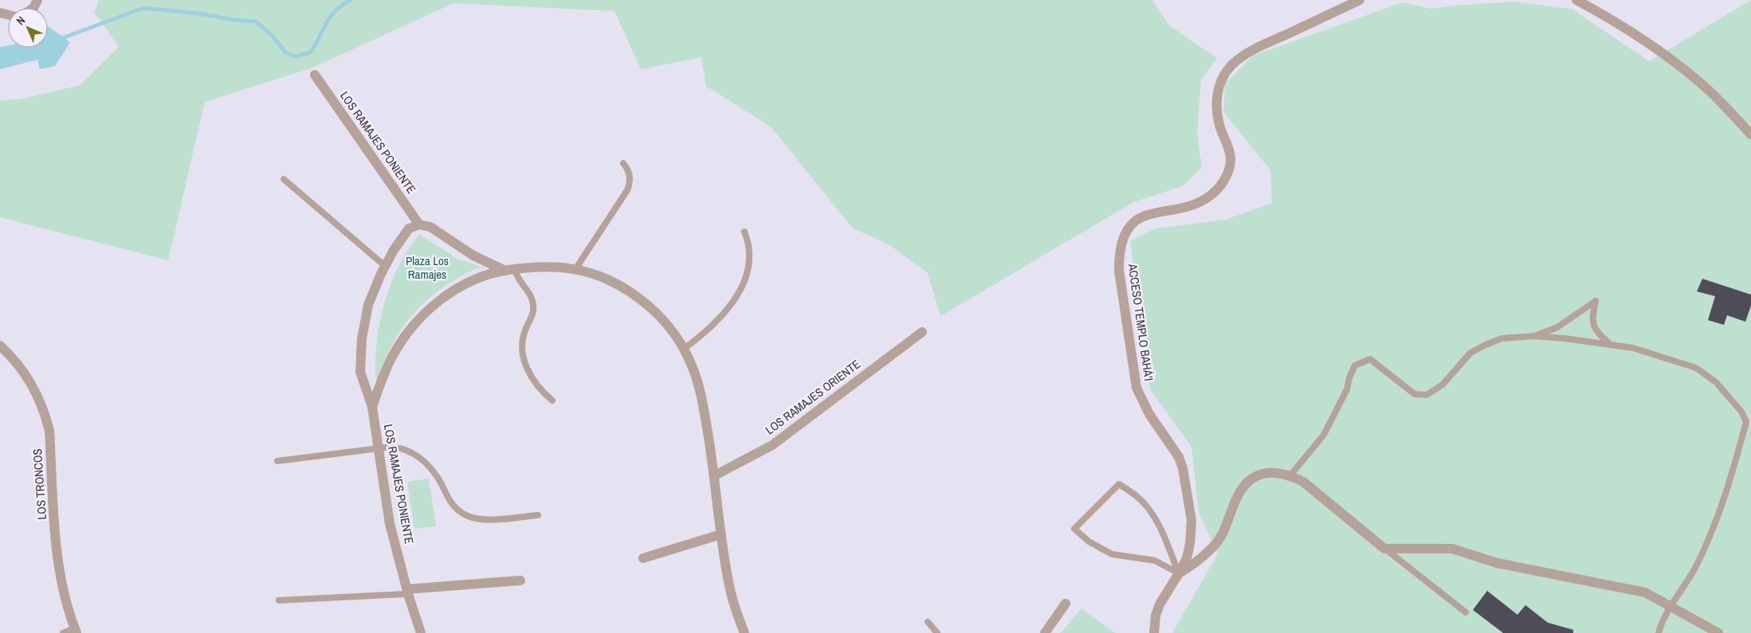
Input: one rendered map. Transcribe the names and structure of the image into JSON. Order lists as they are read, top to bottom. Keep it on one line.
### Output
{"streets":{"street":["LOS RAMAJES PONIENTE","ACCESO TEMPLO BAHÁ'I","LOS RAMAJES ORIENTE","LOS TRONCOS"]},"parks":["Plaza Los Ramajes"],"north":"top left"}
